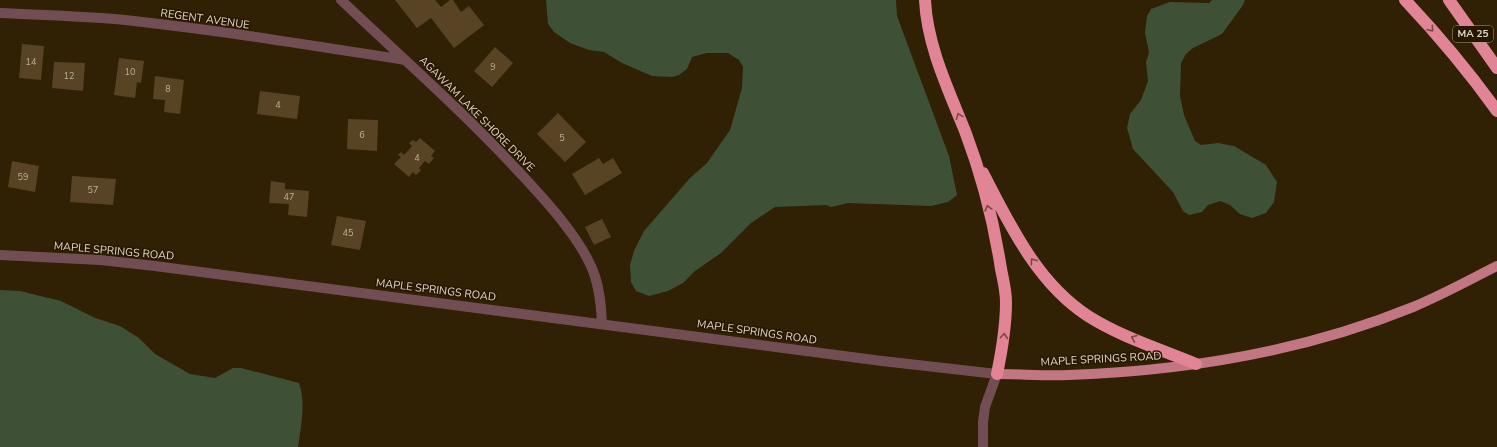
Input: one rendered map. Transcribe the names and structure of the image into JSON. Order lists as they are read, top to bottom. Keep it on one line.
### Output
{"streets":{"highway":["MA 25"],"main road":["MAPLE SPRINGS ROAD"],"street":["REGENT AVENUE","AGAWAM LAKE SHORE DRIVE"]},"crossings":[["REGENT AVENUE","AGAWAM LAKE SHORE DRIVE"],["AGAWAM LAKE SHORE DRIVE","MAPLE SPRINGS ROAD"]],"house_numbers":["14","9","10","12","8","4","6","5","4","59","57","47","45"]}
